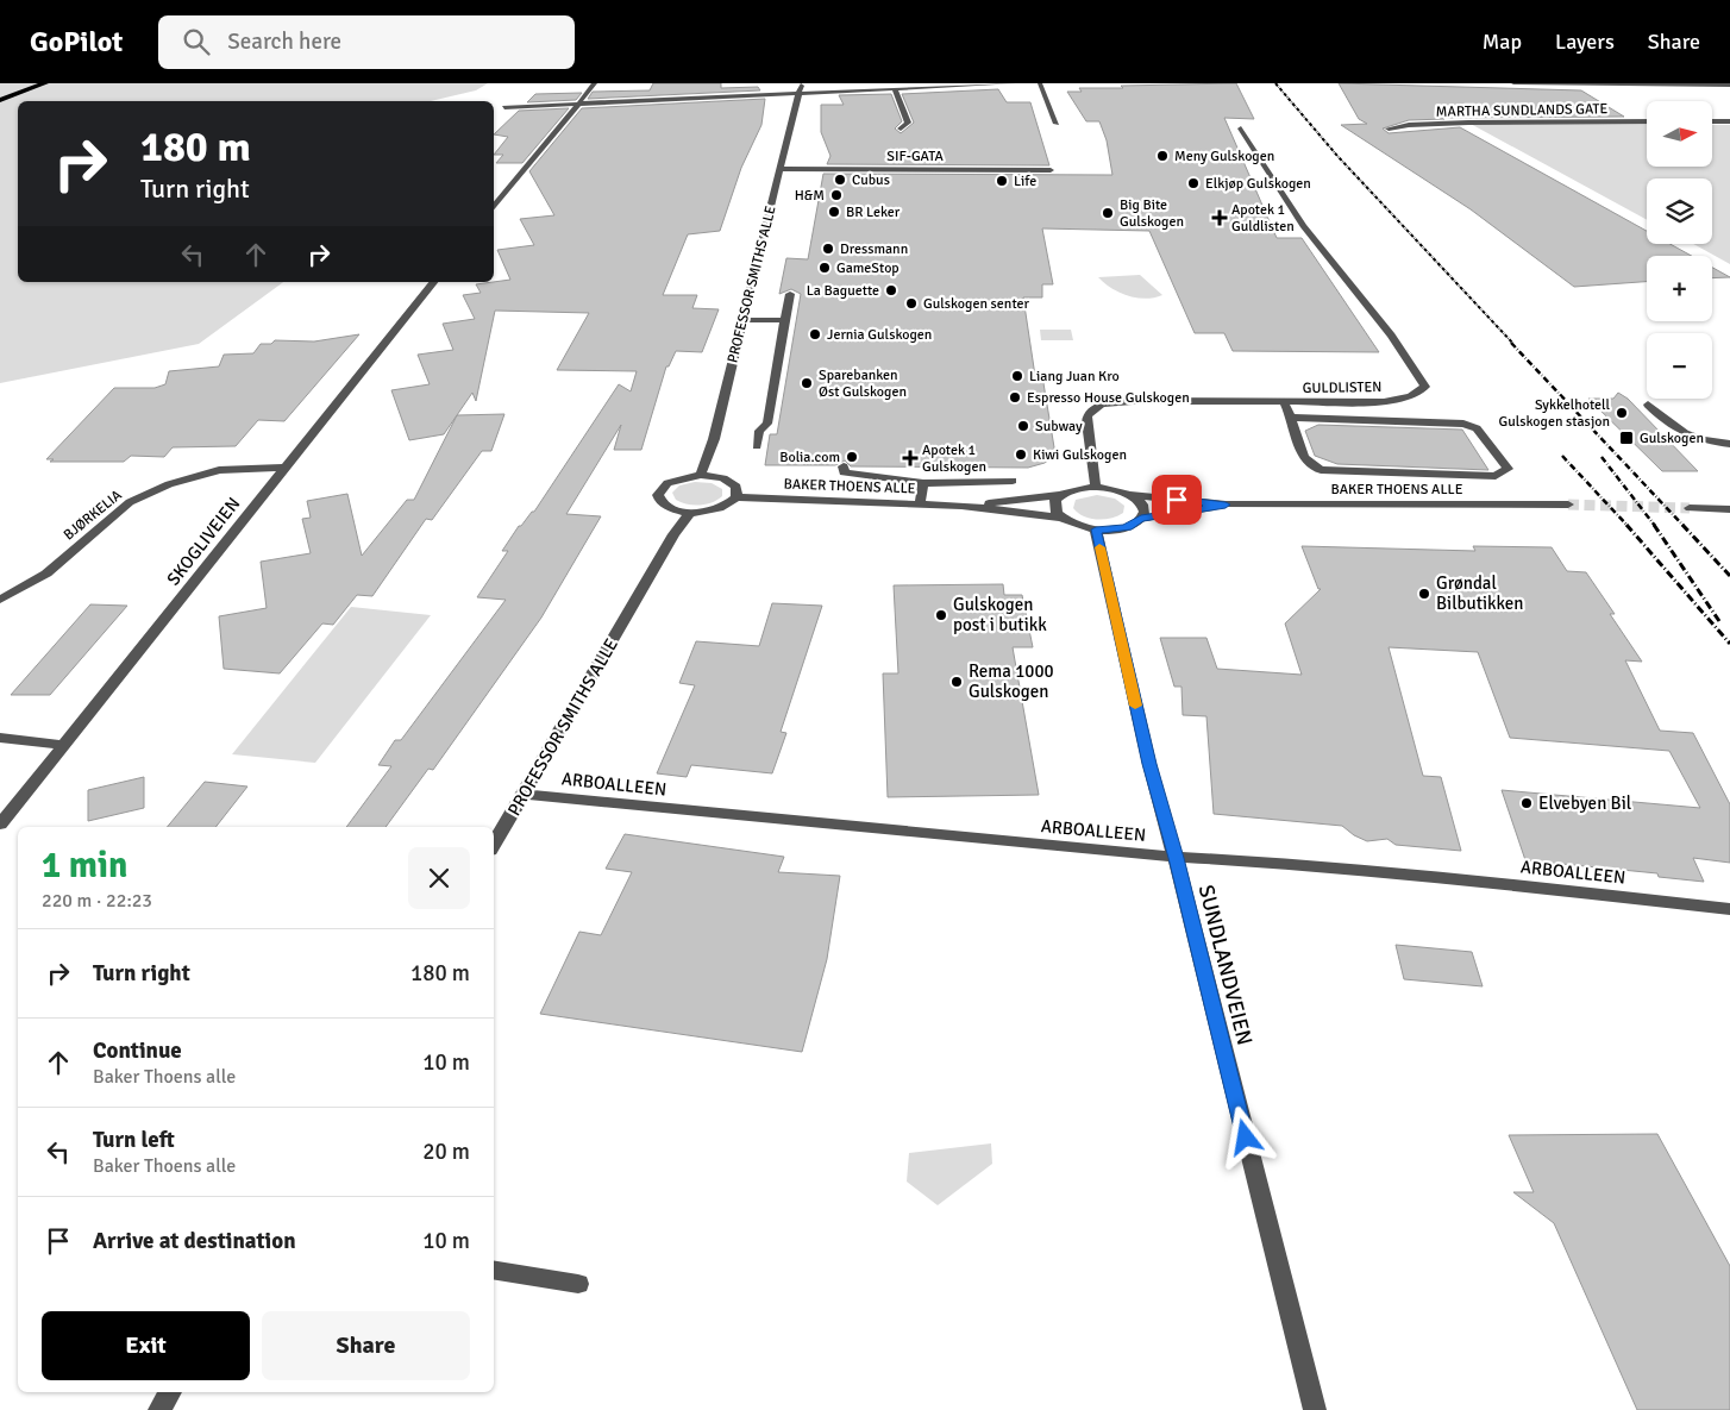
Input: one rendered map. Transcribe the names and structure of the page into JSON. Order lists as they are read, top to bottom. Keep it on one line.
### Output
{"streets":{"street":["MARTHA SUNDLANDS GATE","SIF-GATA","PROFESSOR SMITHS ALLE","GULDLISTEN","BAKER THOENS ALLE","BJØRKELIA","SKOGLIVEIEN","ARBOALLEEN","SUNDLANDVEIEN"]},"crossings":[["SIF-GATA","PROFESSOR SMITHS ALLE"],["PROFESSOR SMITHS ALLE","ARBOALLEEN"],["GULDLISTEN","BAKER THOENS ALLE"],["BAKER THOENS ALLE","SUNDLANDVEIEN"],["BJØRKELIA","SKOGLIVEIEN"],["ARBOALLEEN","SUNDLANDVEIEN"]],"places":{"other":["Meny Gulskogen","Cubus","Life","Elkjøp Gulskogen","H&M","BR Leker","Big Bite Gulskogen","Dressmann","GameStop","La Baguette","Gulskogen senter","Jernia Gulskogen","Liang Juan Kro","Sparebanken Øst Gulskogen","Espresso House Gulskogen","Sykkelhotell Gulskogen stasjon","Subway","Kiwi Gulskogen","Bolia.com","Grøndal Bilbutikken","Gulskogen post i butikk","Rema 1000 Gulskogen","Elvebyen Bil"],"health":["Apotek 1 Guldlisten","Apotek 1 Gulskogen"],"transit":["Gulskogen"]},"north":"right","page":{"header":"GoPilot","search":"Search here","nav":["Map","Layers","Share"],"map_buttons":["+","−"],"turn":["180 m","Turn right"],"heading":["1 min","220 m · 22:23"],"list":[{"name":"Turn right","value":"180 m"},{"name":"Continue","note":"Baker Thoens alle","value":"10 m"},{"name":"Turn left","note":"Baker Thoens alle","value":"20 m"},{"name":"Arrive at destination","value":"10 m"}],"buttons":["Exit","Share"]}}
